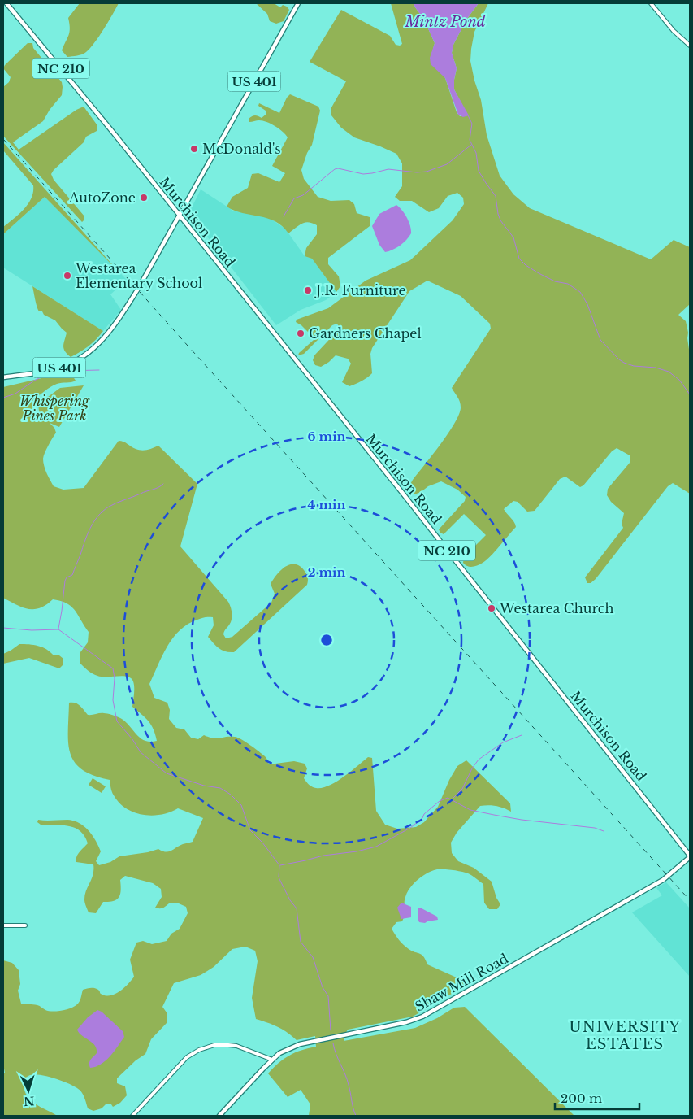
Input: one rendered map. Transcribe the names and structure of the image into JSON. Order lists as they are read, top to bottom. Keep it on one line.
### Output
{"streets":{"main road":["NC 210","US 401","Murchison Road","Shaw Mill Road"]},"crossings":[["US 401","Murchison Road"],["Murchison Road","Shaw Mill Road"]],"districts":["UNIVERSITY ESTATES"],"water":["Mintz Pond"],"parks":["Whispering Pines Park"],"places":["McDonald's","AutoZone","Westarea Elementary School","J.R. Furniture","Gardners Chapel","Westarea Church"],"scale_bar":"200 m","north":"bottom","rings":["6 min","4 min","2 min"]}
